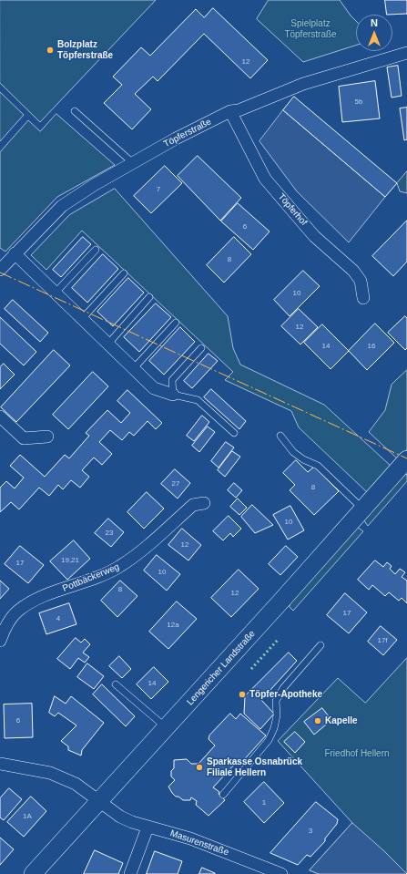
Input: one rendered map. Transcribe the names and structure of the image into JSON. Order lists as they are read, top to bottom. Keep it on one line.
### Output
{"streets":{"main road":["Lengericher Landstraße"],"street":["Töpferstraße","Töpferhof","Pottbäckerweg","Masurenstraße"]},"crossings":[["Töpferstraße","Töpferhof"],["Lengericher Landstraße","Masurenstraße"]],"parks":["Spielplatz Töpferstraße","Friedhof Hellern"],"places":["Bolzplatz Töpferstraße","Töpfer-Apotheke","Kapelle","Sparkasse Osnabrück Filiale Hellern"],"house_numbers":["12","5b","7","6","8","10","12","14","16","27","8","10","23","12","19,21","17","10","8","12","17","4","12a","17f","14","6","1","1A","3"],"north":"top"}
